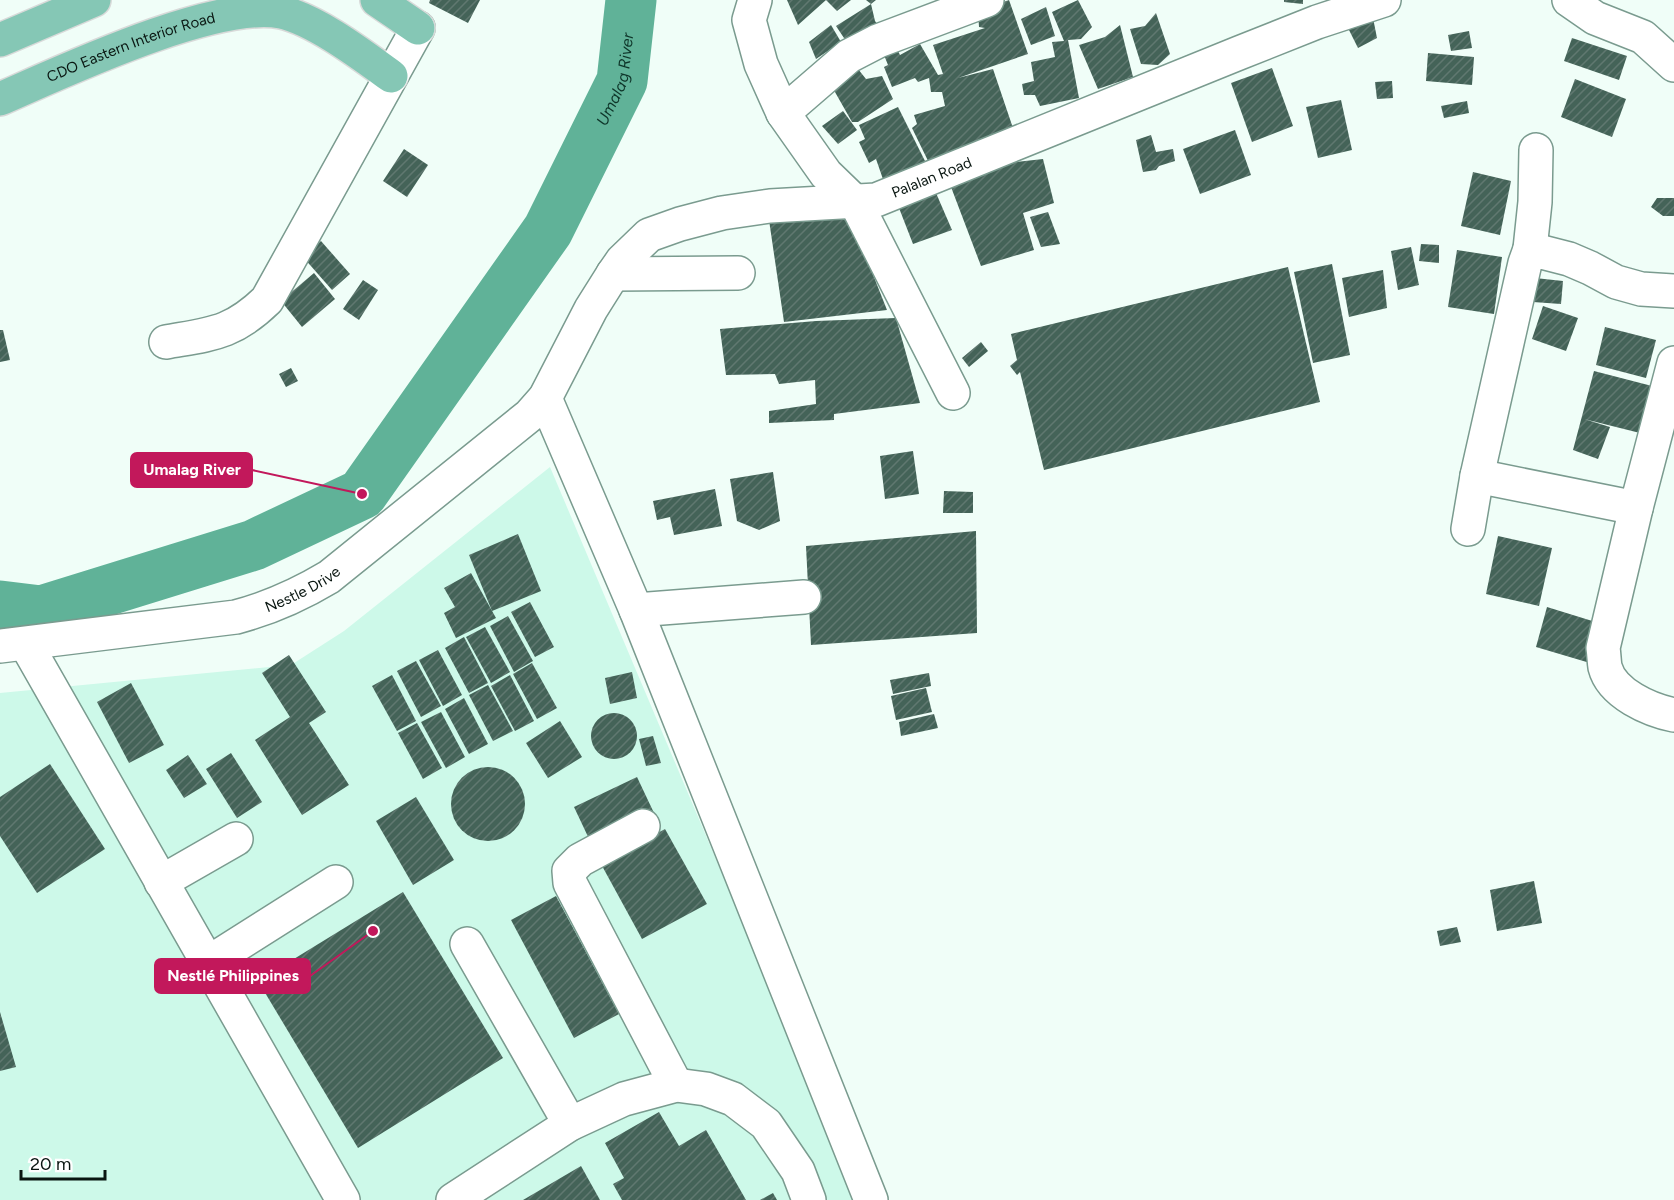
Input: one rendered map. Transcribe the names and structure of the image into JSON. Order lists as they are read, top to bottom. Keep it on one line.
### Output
{"streets":{"main road":["CDO Eastern Interior Road"],"street":["Palalan Road","Nestle Drive"]},"crossings":[["Palalan Road","Nestle Drive"]],"water":["Umalag River"],"places":["Umalag River","Nestlé Philippines"],"scale_bar":"20 m"}
